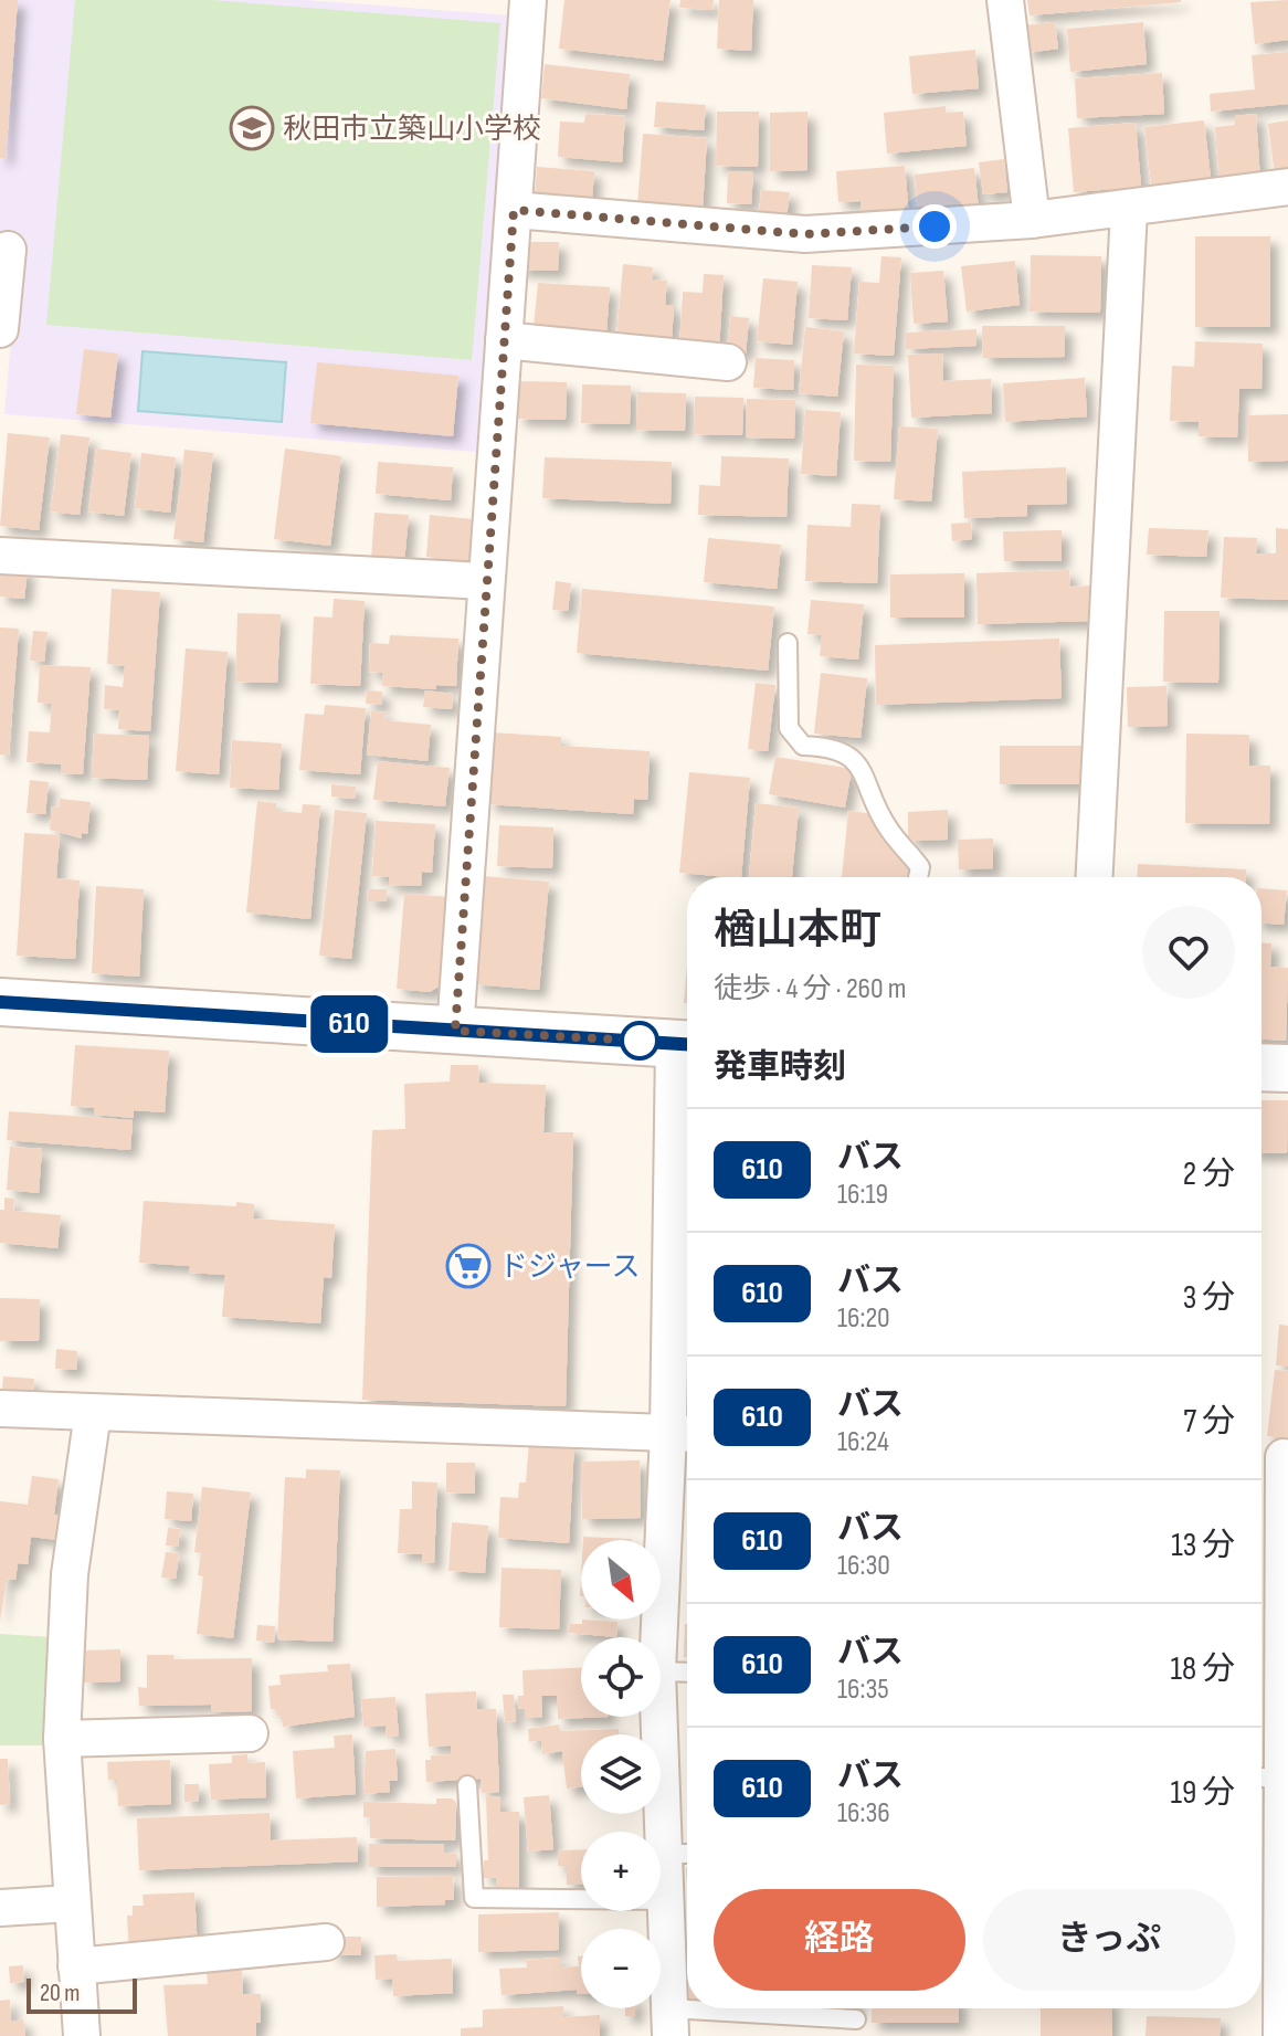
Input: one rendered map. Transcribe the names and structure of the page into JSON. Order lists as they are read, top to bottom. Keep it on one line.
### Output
{"places":{"school or university":["秋田市立築山小学校"],"supermarket":["ドジャース"]},"lines":["bus line 610"],"scale_bar":"20 m","north":"bottom right","page":{"on_map":"610","heading":[["楢山本町","徒歩 · 4 分 · 260 m"],"発車時刻"],"list":[{"mark":"610","name":"バス","note":"16:19","value":"2 分"},{"mark":"610","name":"バス","note":"16:20","value":"3 分"},{"mark":"610","name":"バス","note":"16:24","value":"7 分"},{"mark":"610","name":"バス","note":"16:30","value":"13 分"},{"mark":"610","name":"バス","note":"16:35","value":"18 分"},{"mark":"610","name":"バス","note":"16:36","value":"19 分"}],"map_buttons":["+","−"],"buttons":["経路","きっぷ"],"scale":"20 m"}}
